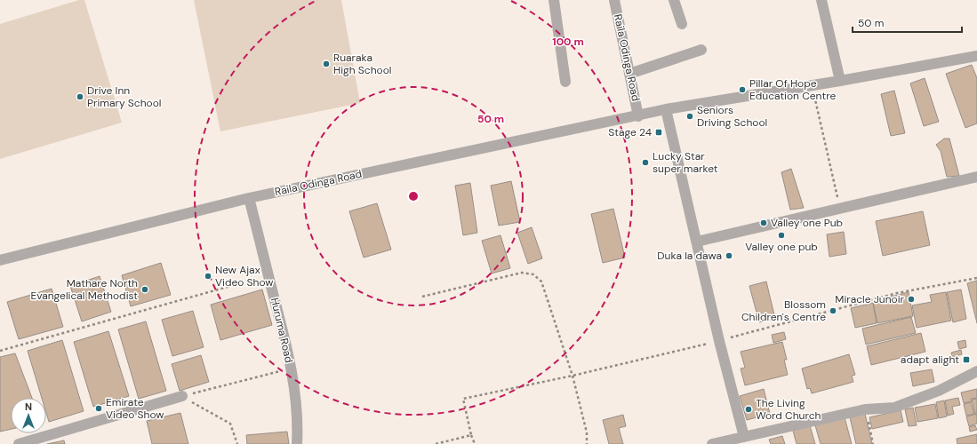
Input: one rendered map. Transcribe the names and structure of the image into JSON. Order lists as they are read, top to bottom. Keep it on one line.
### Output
{"streets":{"street":["Raila Odinga Road","Huruma Road"]},"crossings":[["Raila Odinga Road","Huruma Road"]],"places":{"other":["Ruaraka High School","Pillar Of Hope Education Centre","Drive Inn Primary School","Seniors Driving School","Lucky Star super market","Valley one Pub","Valley one pub","Duka la dawa","New Ajax Video Show","Mathare North Evangelical Methodist","Miracle Junoir","Blossom Children's Centre","Emirate Video Show","The Living Word Church"],"transit":["Stage 24","adapt alight"]},"scale_bar":"50 m","north":"top","rings":["100 m","50 m"]}
